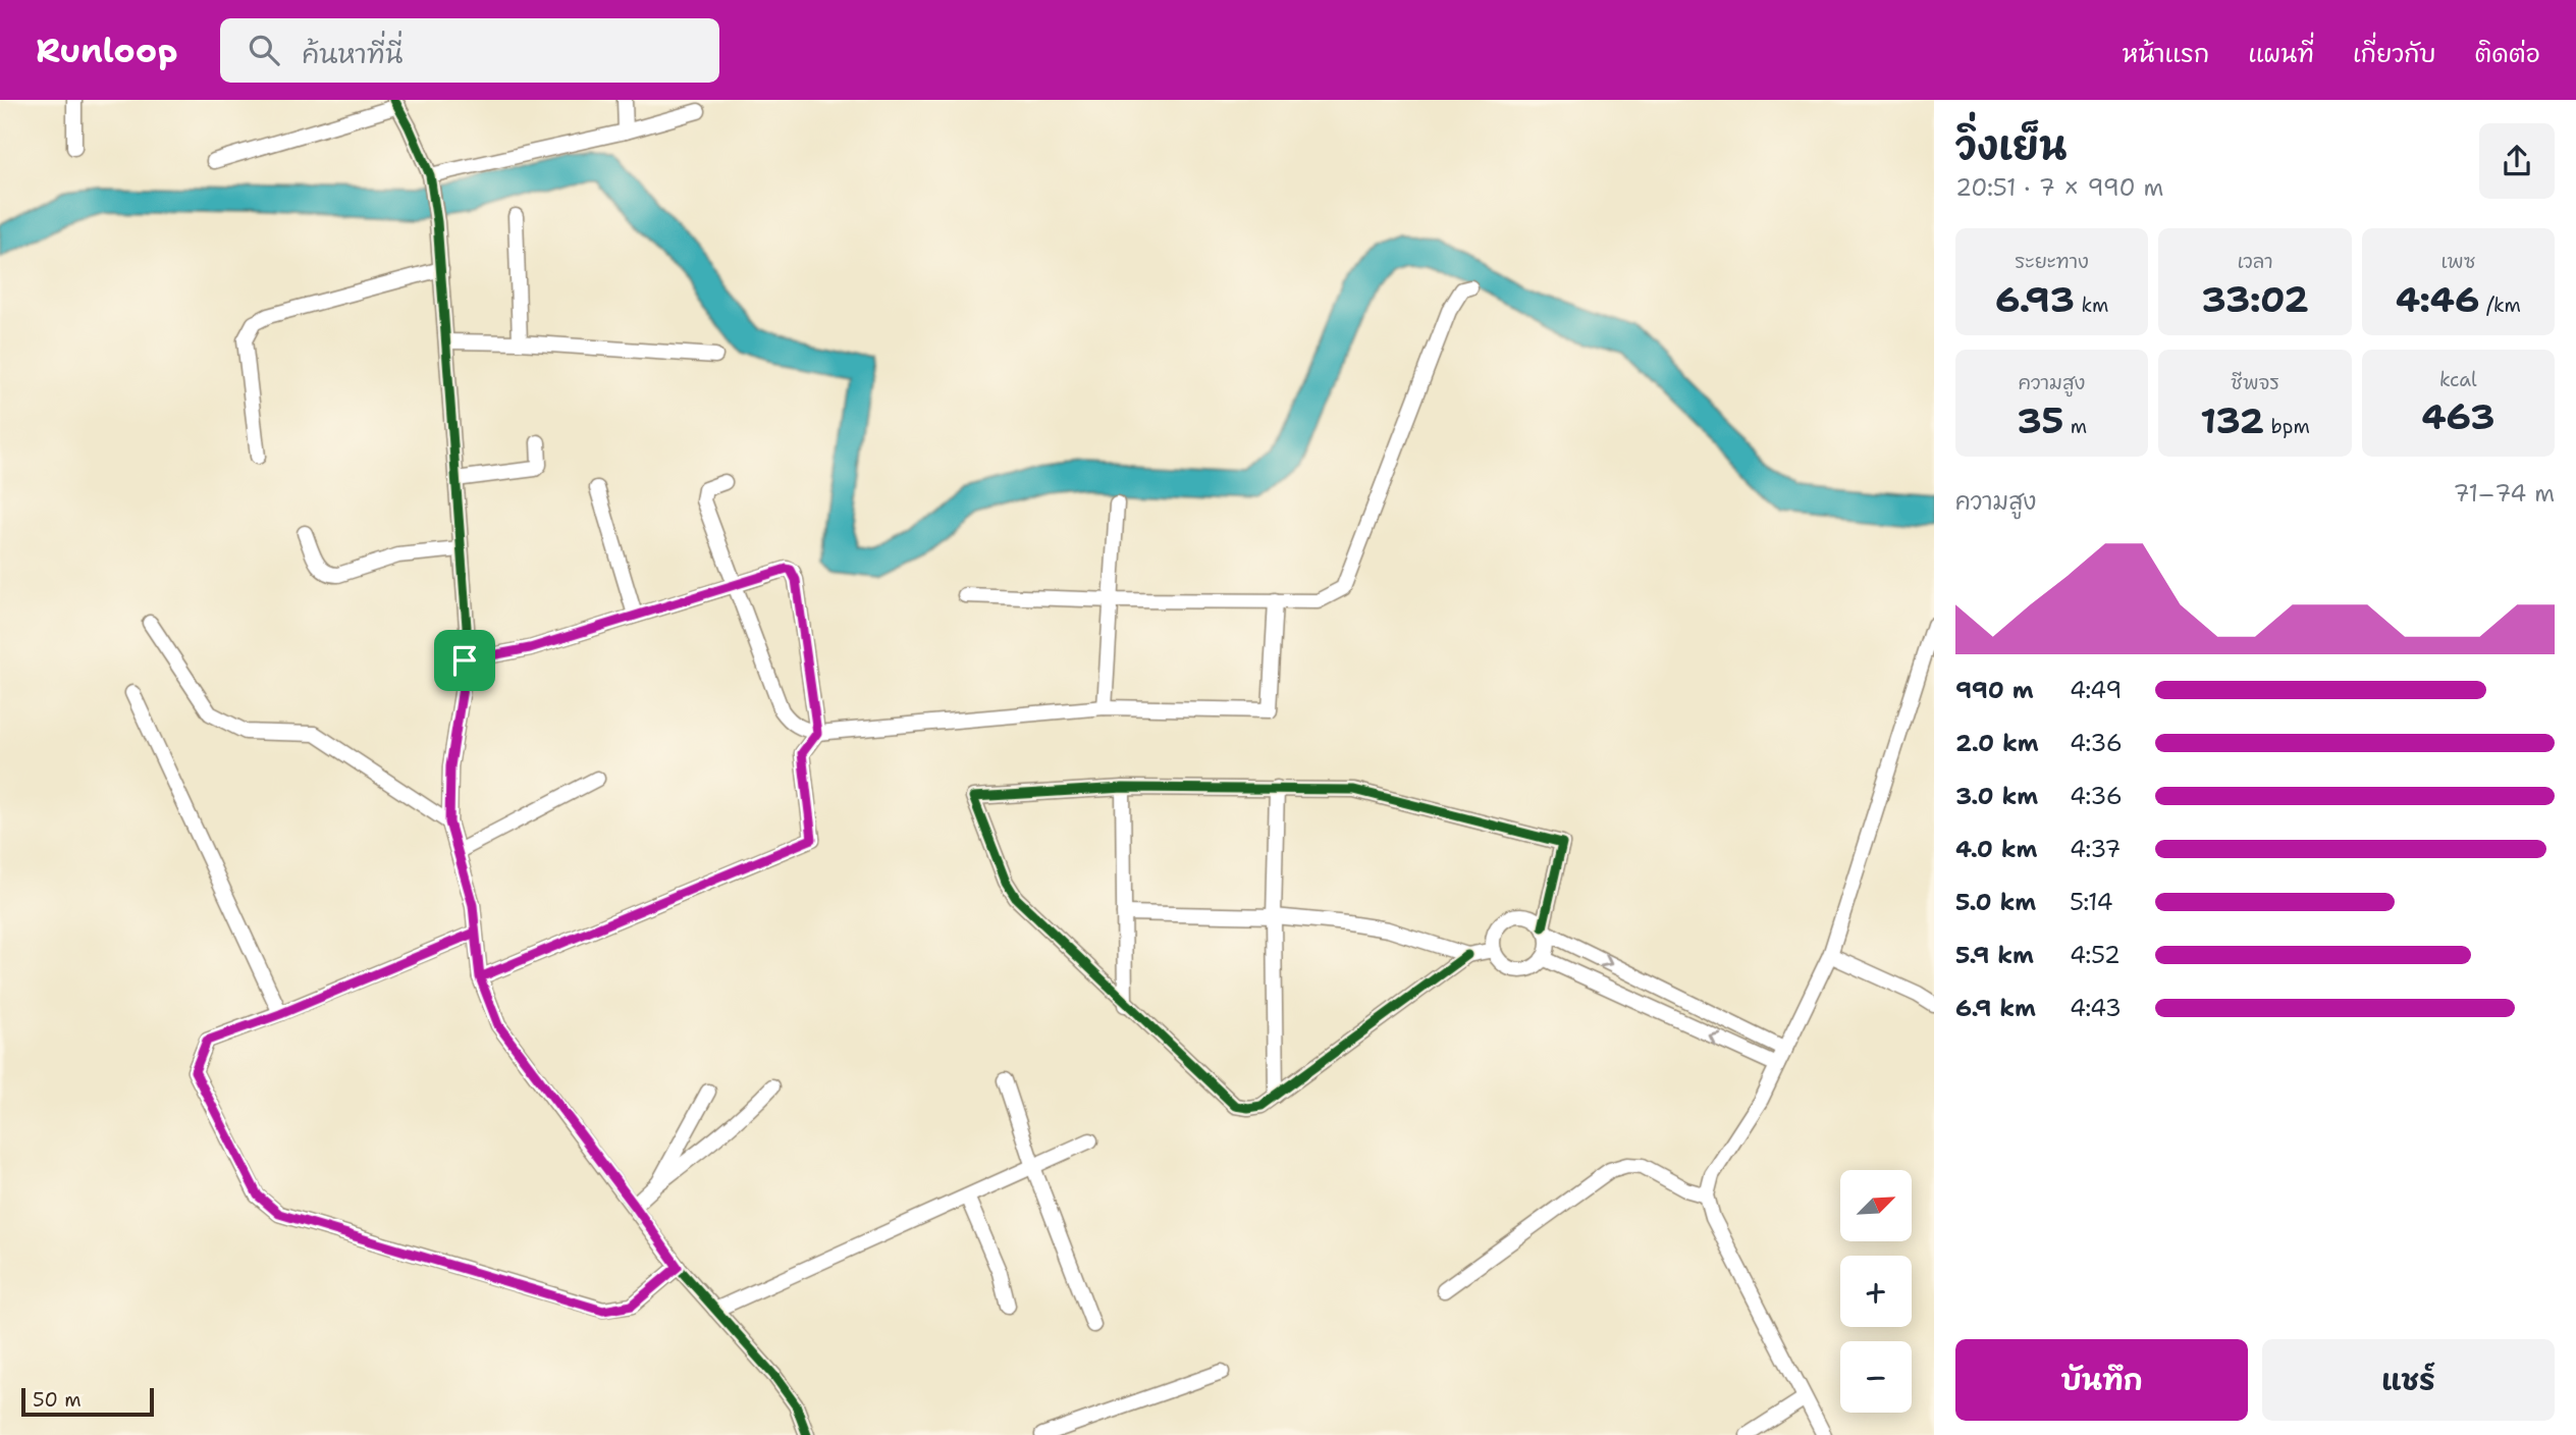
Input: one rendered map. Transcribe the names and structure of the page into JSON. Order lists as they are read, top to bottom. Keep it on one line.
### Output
{"scale_bar":"50 m","north":"top right","page":{"header":"Runloop","search":"ค้นหาที่นี่","nav":["หน้าแรก","แผนที่","เกี่ยวกับ","ติดต่อ"],"heading":["วิ่งเย็น","20:51 · 7 × 990 m"],"stats":[["ระยะทาง","6.93 km"],["เวลา","33:02"],["เพซ","4:46 /km"],["ความสูง","35 m"],["ชีพจร","132 bpm"],["kcal","463"]],"chart":["ความสูง","71–74 m"],"list":[{"name":"990 m","note":"4:49"},{"name":"2.0 km","note":"4:36"},{"name":"3.0 km","note":"4:36"},{"name":"4.0 km","note":"4:37"},{"name":"5.0 km","note":"5:14"},{"name":"5.9 km","note":"4:52"},{"name":"6.9 km","note":"4:43"}],"map_buttons":["+","−"],"buttons":["บันทึก","แชร์"],"scale":"50 m"}}
